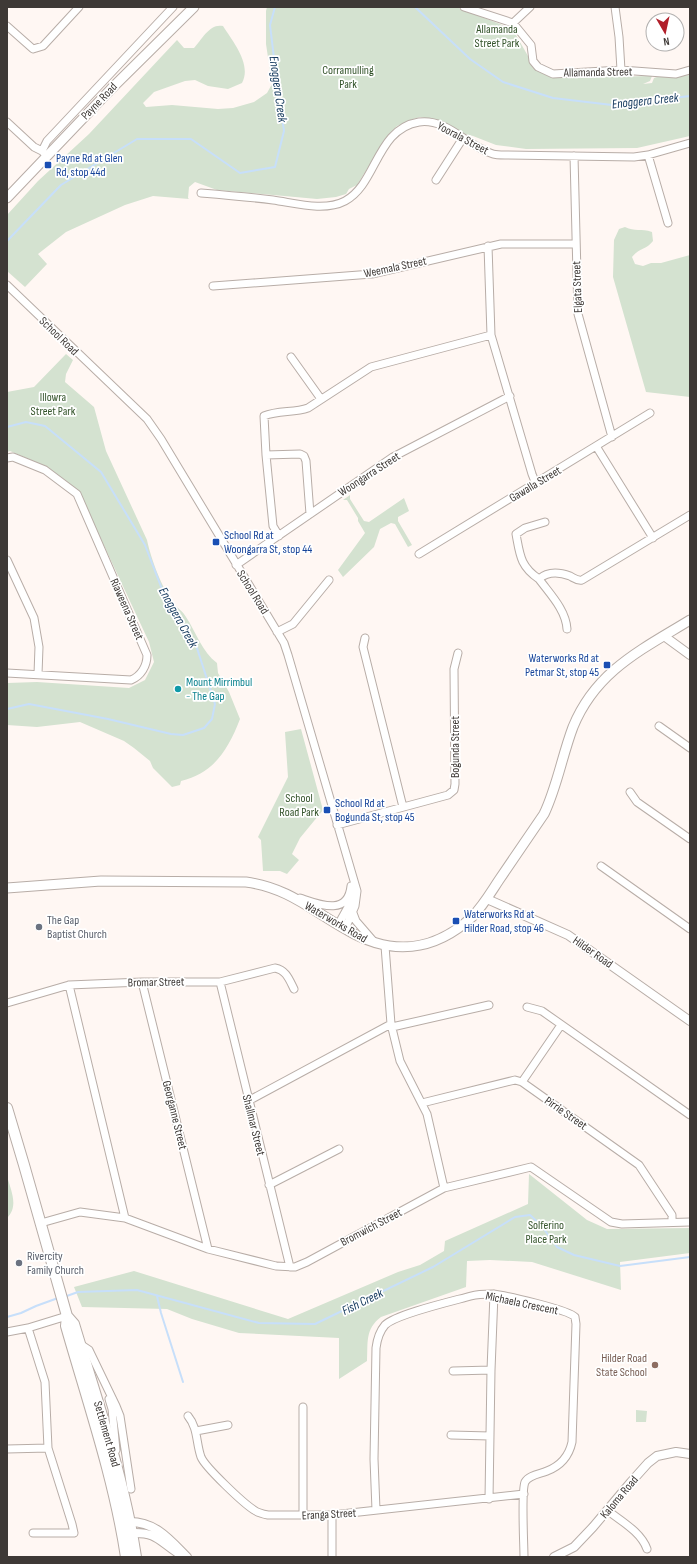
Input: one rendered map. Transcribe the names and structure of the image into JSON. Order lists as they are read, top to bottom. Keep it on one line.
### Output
{"streets":{"main road":["Payne Road","Waterworks Road","Settlement Road"],"street":["Allamanda Street","Yoorala Street","Weemala Street","Elgata Street","School Road","Woongarra Street","Gawalla Street","Riaweena Street","Bogunda Street","Hilder Road","Bromar Street","Pirrie Street","Georganne Street","Shallmar Street","Bromwich Street","Michaela Crescent","Kaloma Road","Eranga Street"]},"crossings":[["Yoorala Street","Elgata Street"],["Weemala Street","Elgata Street"],["Elgata Street","Gawalla Street"],["School Road","Woongarra Street"],["School Road","Bogunda Street"],["School Road","Waterworks Road"],["Waterworks Road","Hilder Road"],["Bromar Street","Georganne Street"],["Bromar Street","Shallmar Street"],["Pirrie Street","Bromwich Street"],["Shallmar Street","Bromwich Street"],["Michaela Crescent","Eranga Street"]],"water":["Enoggera Creek","Fish Creek"],"parks":["Allamanda Street Park","Corramulling Park","Illowra Street Park","School Road Park","Solferino Place Park"],"places":{"transit":["Payne Rd at Glen Rd, stop 44d","School Rd at Woongarra St, stop 44","Waterworks Rd at Petmar St, stop 45","School Rd at Bogunda St, stop 45","Waterworks Rd at Hilder Road, stop 46"],"other":["Mount Mirrimbul - The Gap","The Gap Baptist Church","Rivercity Family Church","Hilder Road State School"]},"north":"bottom"}
